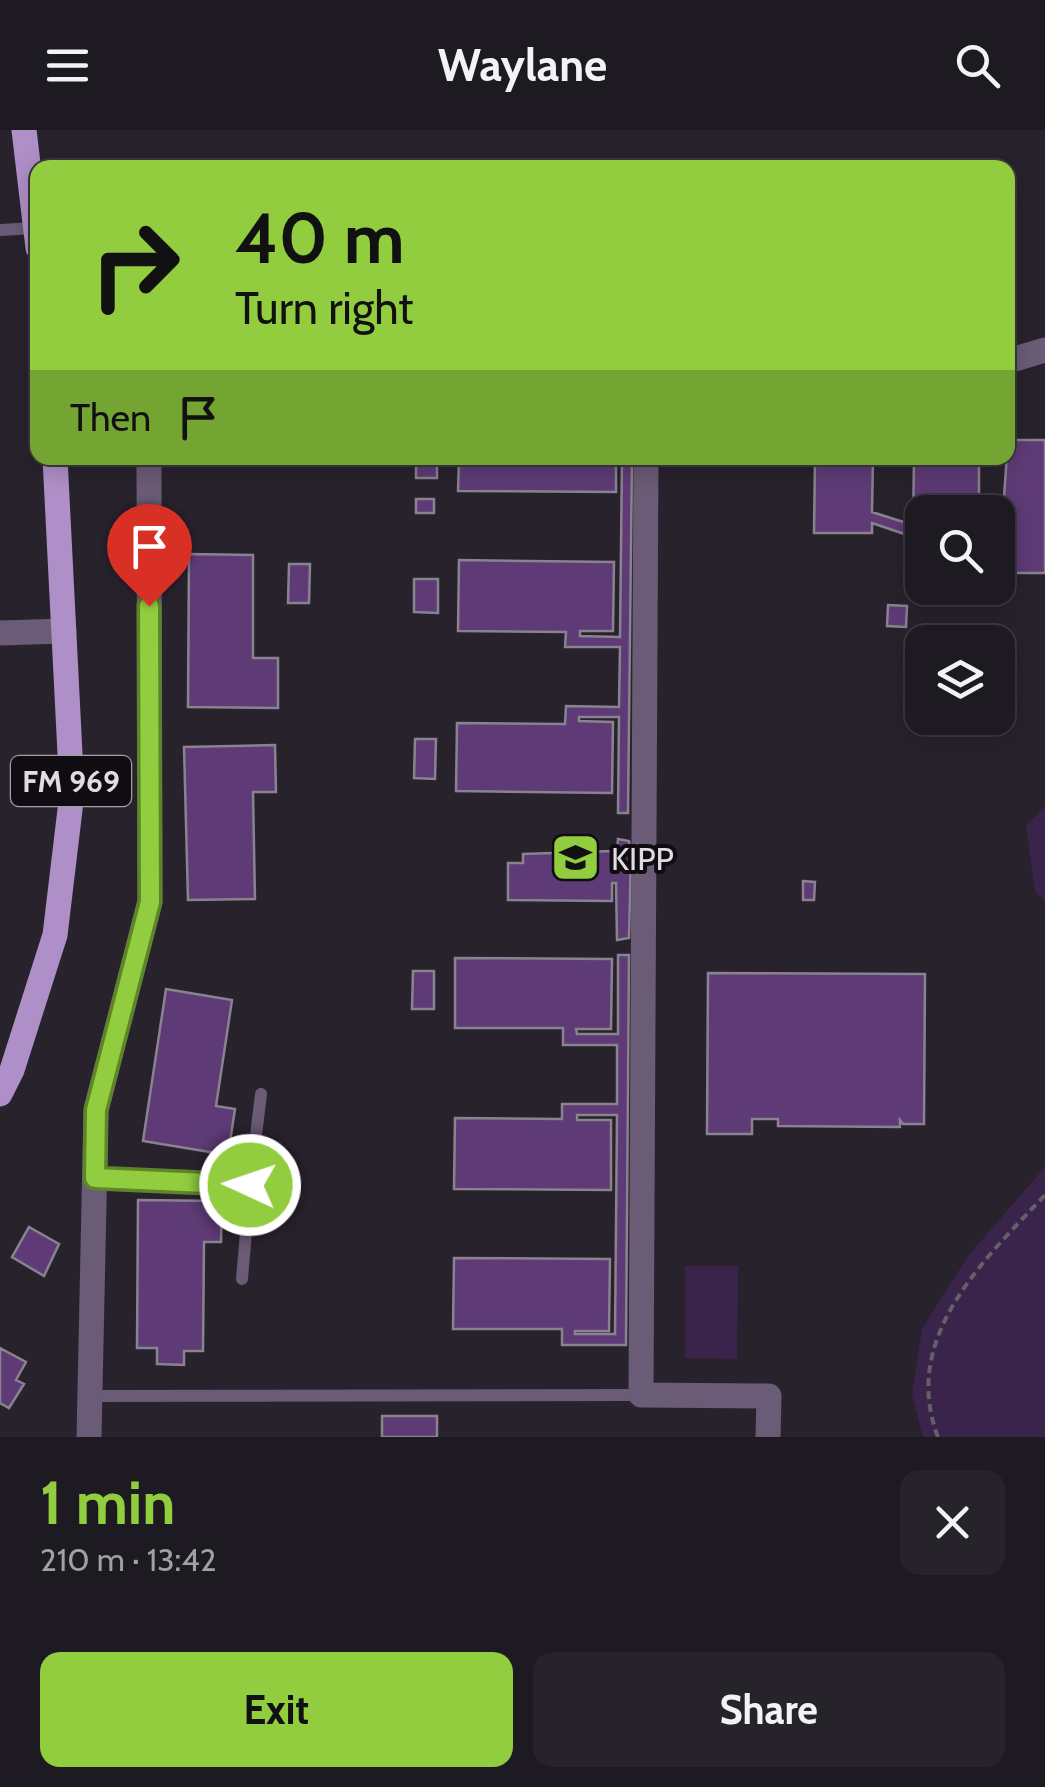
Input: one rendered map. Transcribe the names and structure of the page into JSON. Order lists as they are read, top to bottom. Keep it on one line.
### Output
{"streets":{"main road":["FM 969"]},"places":{"school or university":["KIPP"]},"page":{"header":"Waylane","turn":["40 m","Turn right"],"then":"Then","heading":["1 min","210 m · 13:42"],"buttons":["Exit","Share"]}}
